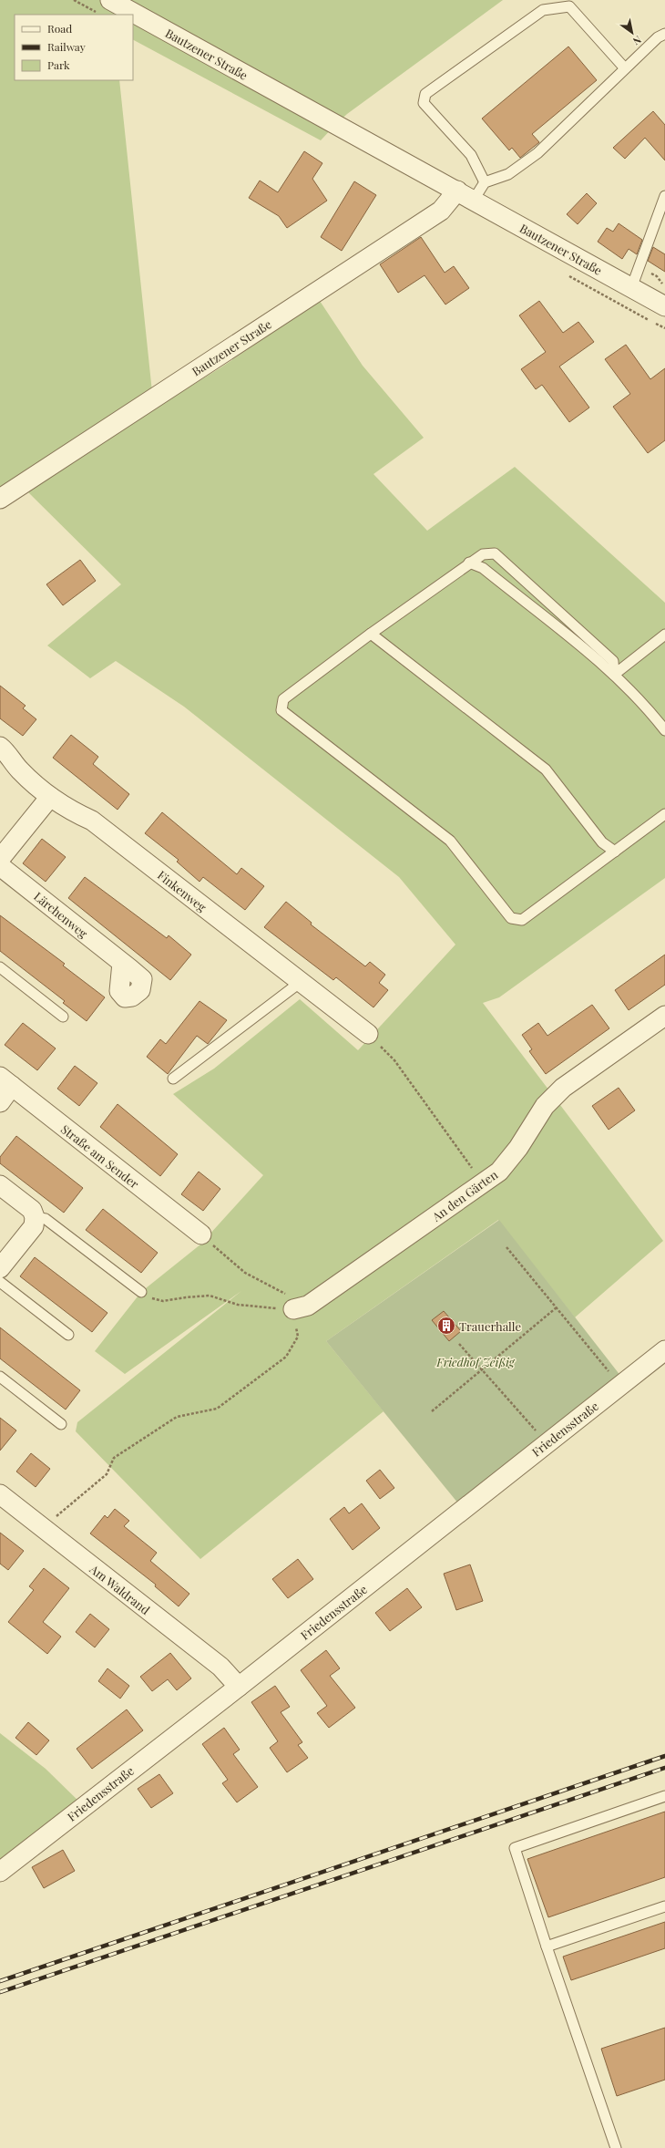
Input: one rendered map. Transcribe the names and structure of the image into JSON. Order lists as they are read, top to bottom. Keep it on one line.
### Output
{"streets":{"street":["Bautzener Straße","Finkenweg","Lärchenweg","Straße am Sender","An den Gärten","Friedensstraße","Am Waldrand"]},"crossings":[["Friedensstraße","Am Waldrand"]],"parks":["Friedhof Zeißig"],"places":{"building":["Trauerhalle"]},"legend":["Road","Railway","Park"],"north":"bottom right"}
